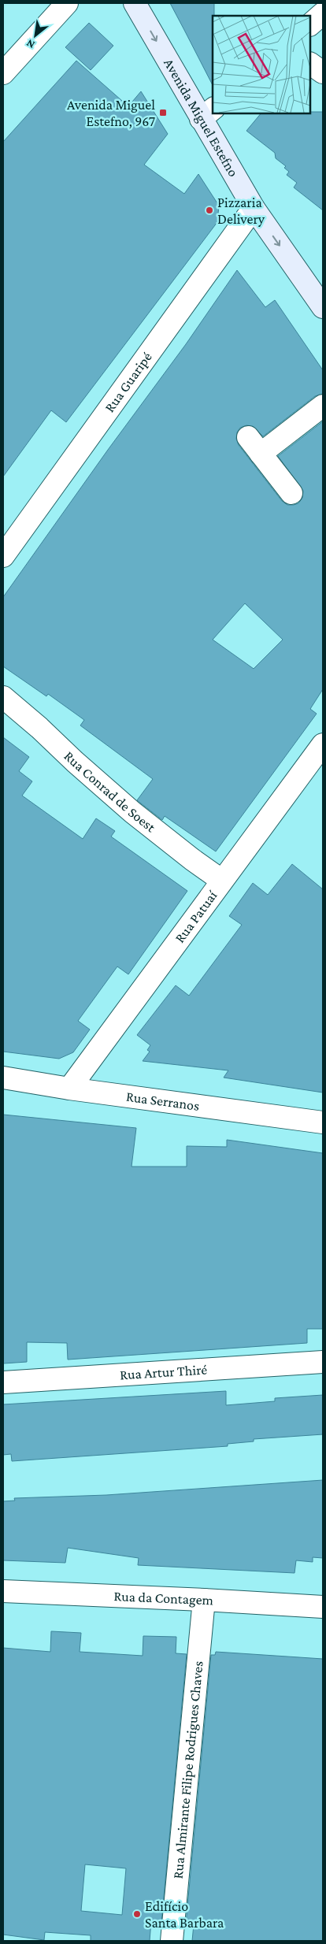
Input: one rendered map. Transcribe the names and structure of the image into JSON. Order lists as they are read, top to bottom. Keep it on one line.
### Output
{"streets":{"street":["Avenida Miguel Estefno","Rua Guaripé","Rua Conrad de Soest","Rua Patuaí","Rua Serranos","Rua Artur Thiré","Rua da Contagem","Rua Almirante Filipe Rodrigues Chaves"]},"crossings":[["Avenida Miguel Estefno","Rua Guaripé"],["Rua Conrad de Soest","Rua Patuaí"],["Rua Patuaí","Rua Serranos"],["Rua da Contagem","Rua Almirante Filipe Rodrigues Chaves"]],"one_way":["Avenida Miguel Estefno"],"places":{"transit":["Avenida Miguel Estefno, 967"],"other":["Pizzaria Delivery","Edifício Santa Barbara"]},"north":"bottom left"}
